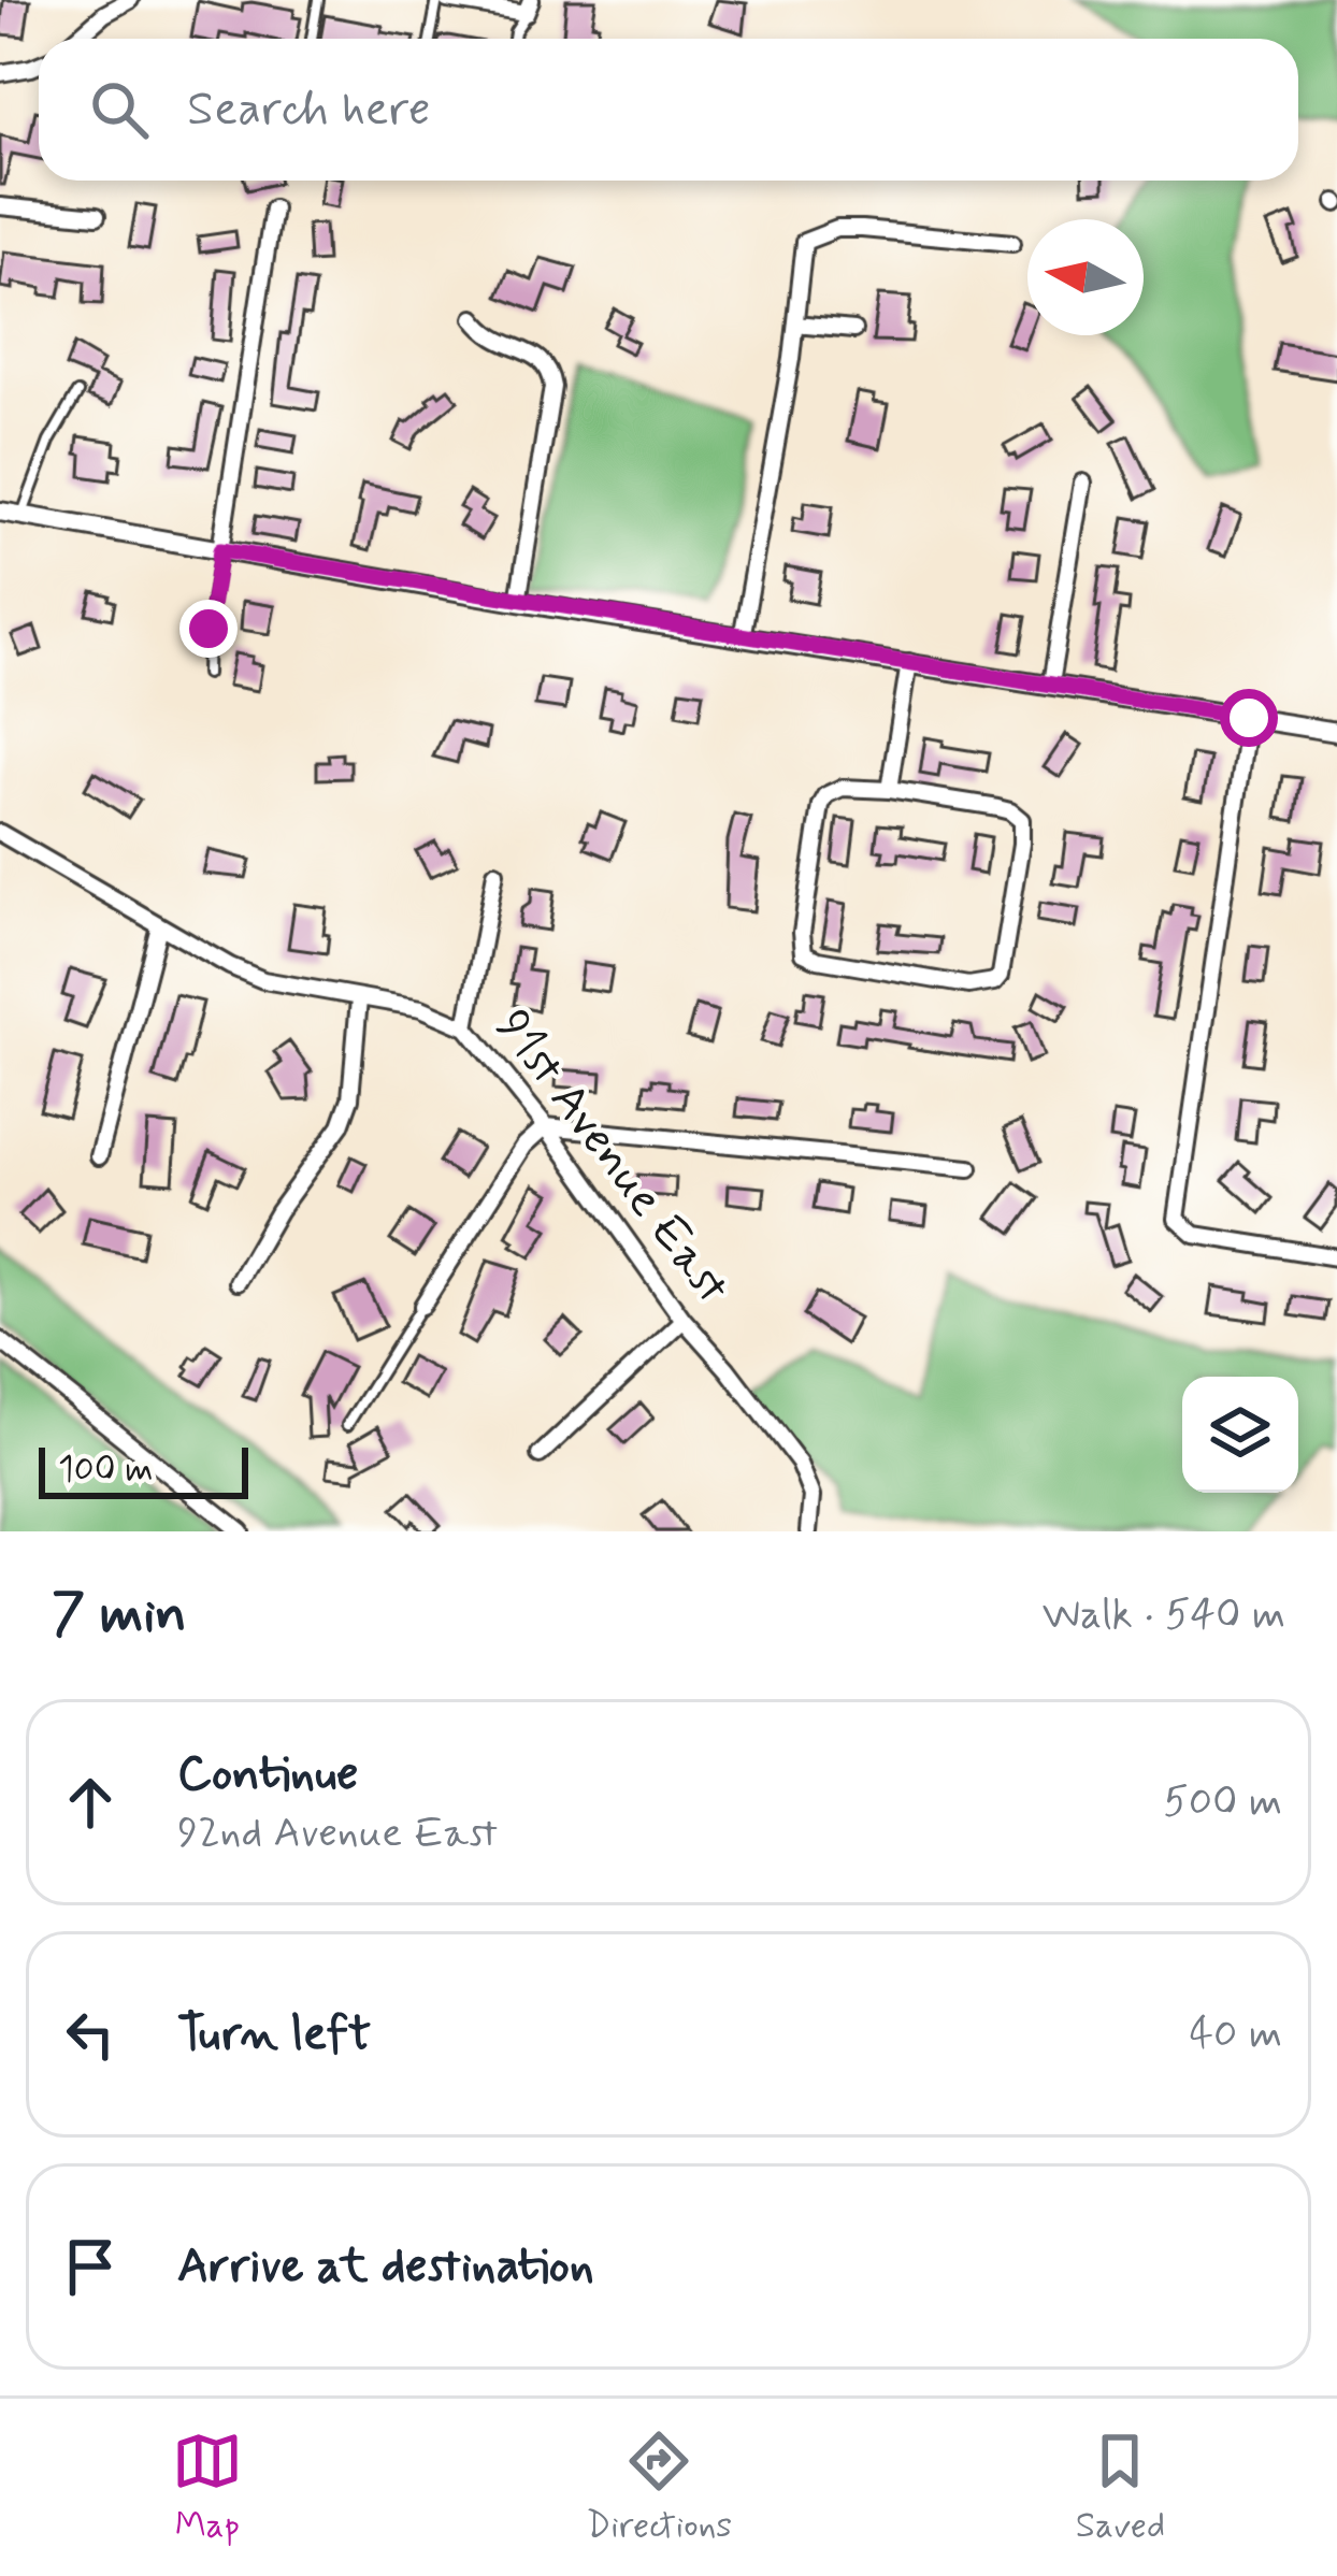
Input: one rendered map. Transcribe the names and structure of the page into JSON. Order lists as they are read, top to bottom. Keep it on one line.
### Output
{"streets":{"street":["91st Avenue East"]},"scale_bar":"100 m","north":"left","page":{"search":"Search here","scale":"100 m","heading":["7 min","Walk · 540 m"],"list":[["Continue","92nd Avenue East","500 m"],["Turn left","40 m"],"Arrive at destination"],"nav":["Map","Directions","Saved"]}}
